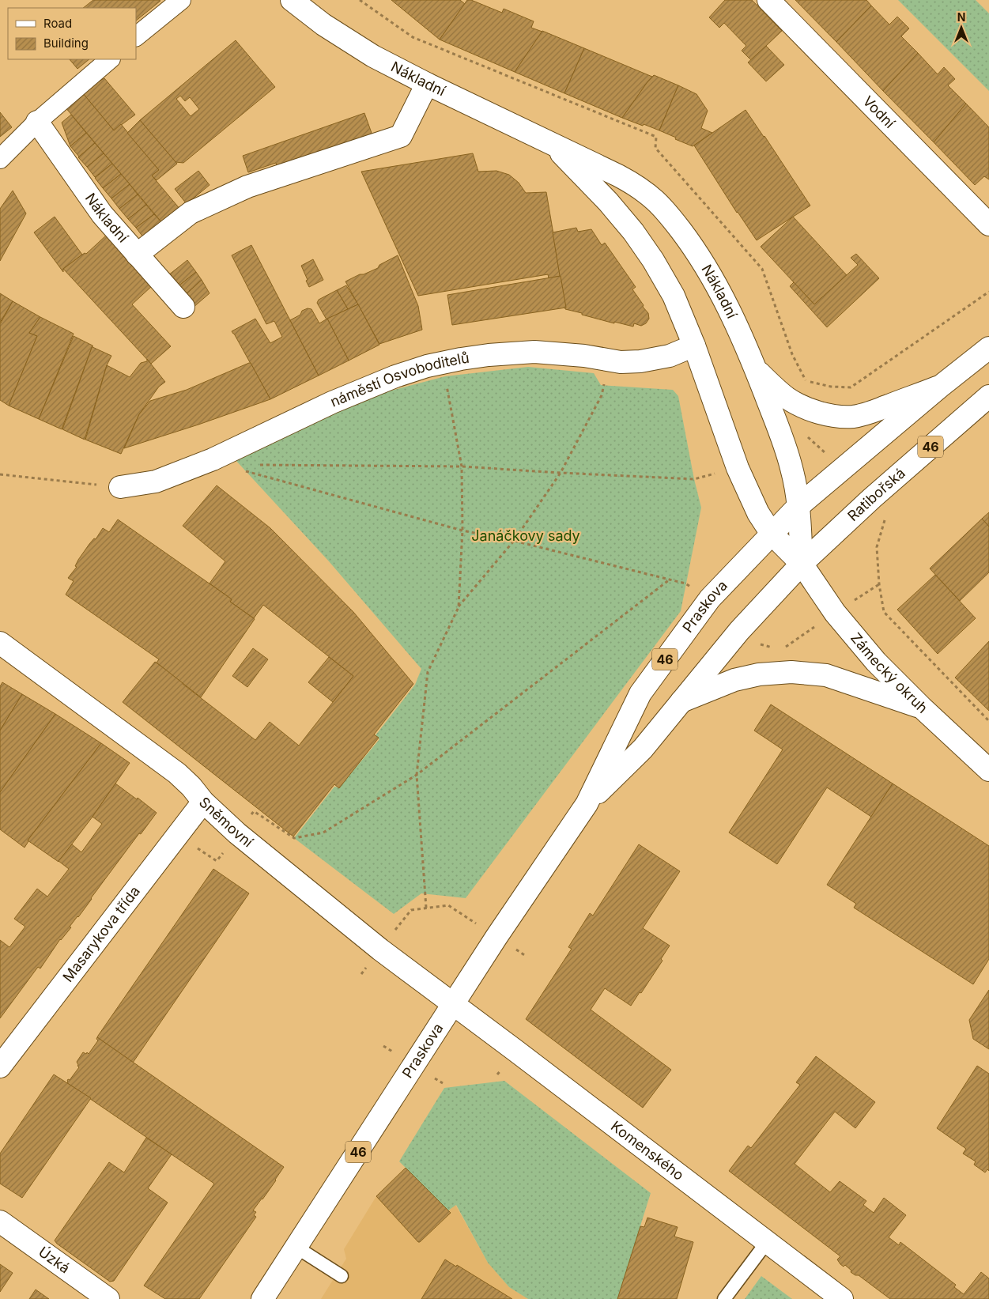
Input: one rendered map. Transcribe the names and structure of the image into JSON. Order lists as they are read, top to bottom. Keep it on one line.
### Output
{"streets":{"street":["Nákladní","Vodní","náměstí Osvoboditelů","46","Ratibořská","Praskova","Zámecký okruh","Sněmovní","Masarykova třída","Komenského","Úzká"]},"crossings":[["Nákladní","náměstí Osvoboditelů"],["Nákladní","46"],["Nákladní","Ratibořská"],["Nákladní","Praskova"],["Nákladní","Zámecký okruh"],["46","Praskova"],["Ratibořská","Praskova"],["Ratibořská","Zámecký okruh"],["Praskova","Zámecký okruh"],["Praskova","Sněmovní"],["Praskova","Komenského"],["Sněmovní","Masarykova třída"],["Sněmovní","Komenského"]],"parks":["Janáčkovy sady"],"legend":["Road","Building"],"north":"top"}
